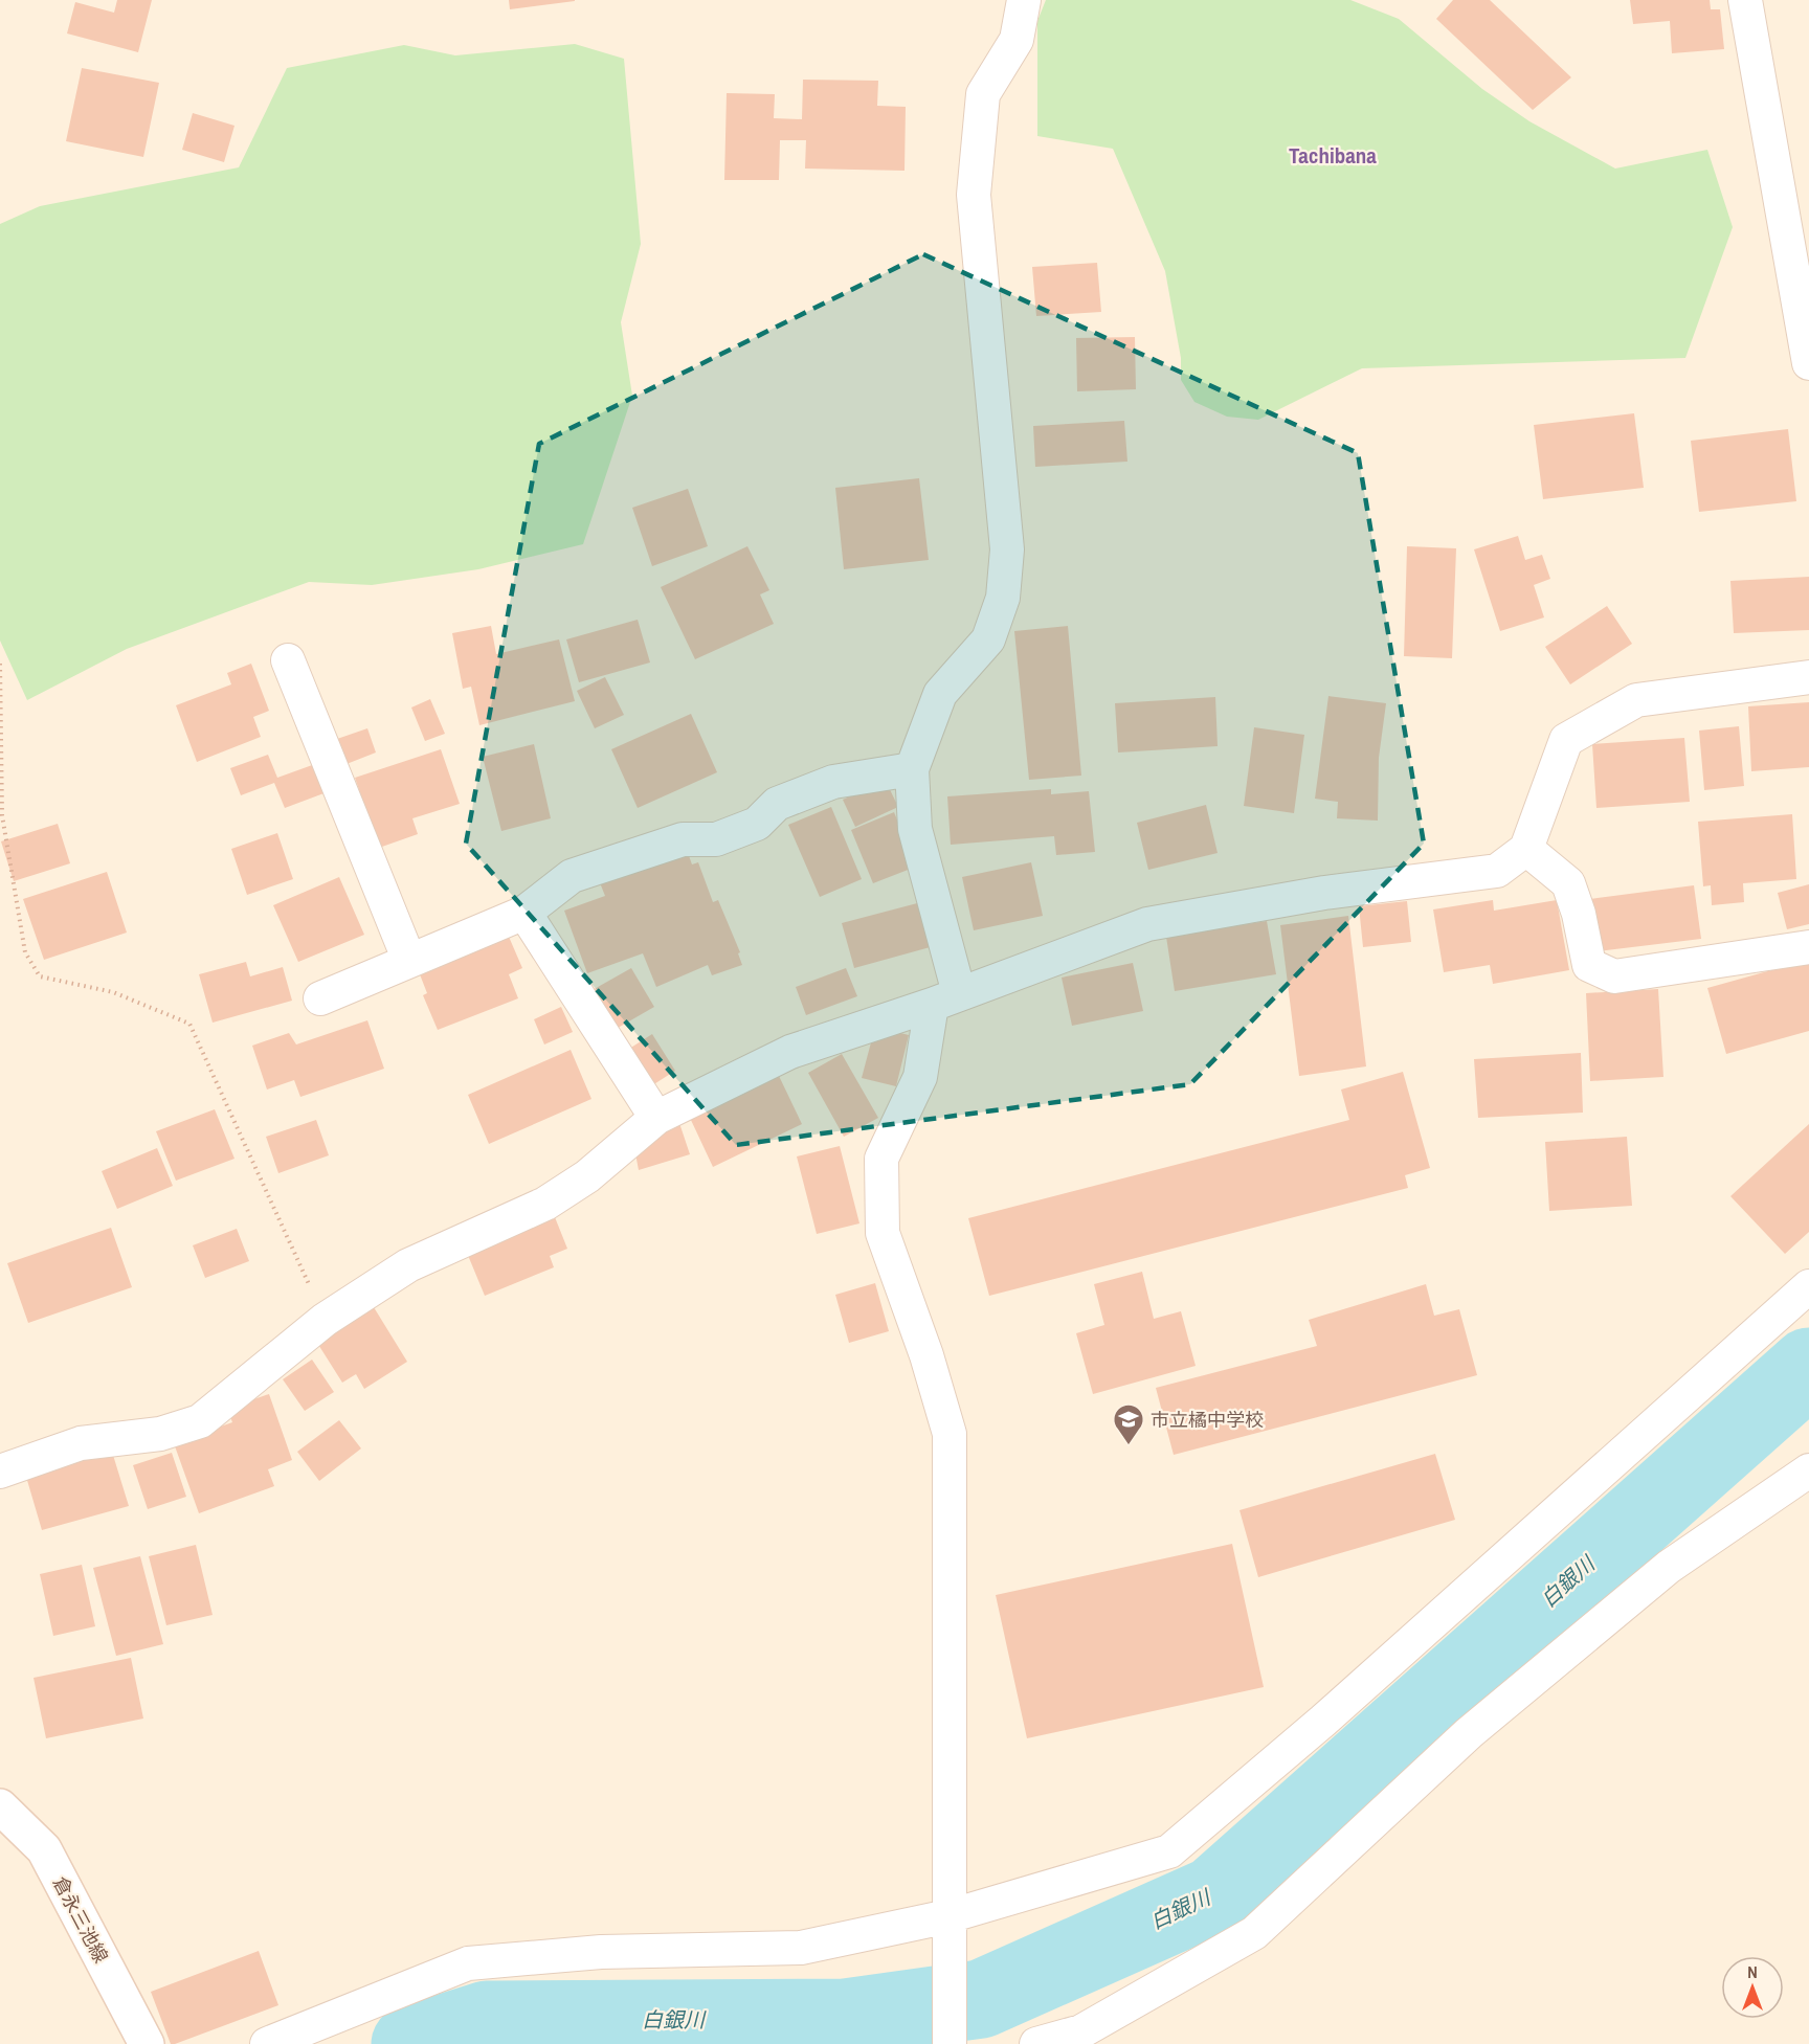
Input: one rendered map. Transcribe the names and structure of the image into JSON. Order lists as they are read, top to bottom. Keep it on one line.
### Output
{"streets":{"main road":["倉永三池線"]},"districts":["Tachibana"],"water":["白銀川"],"places":{"school or university":["市立橘中学校"]},"north":"top"}
